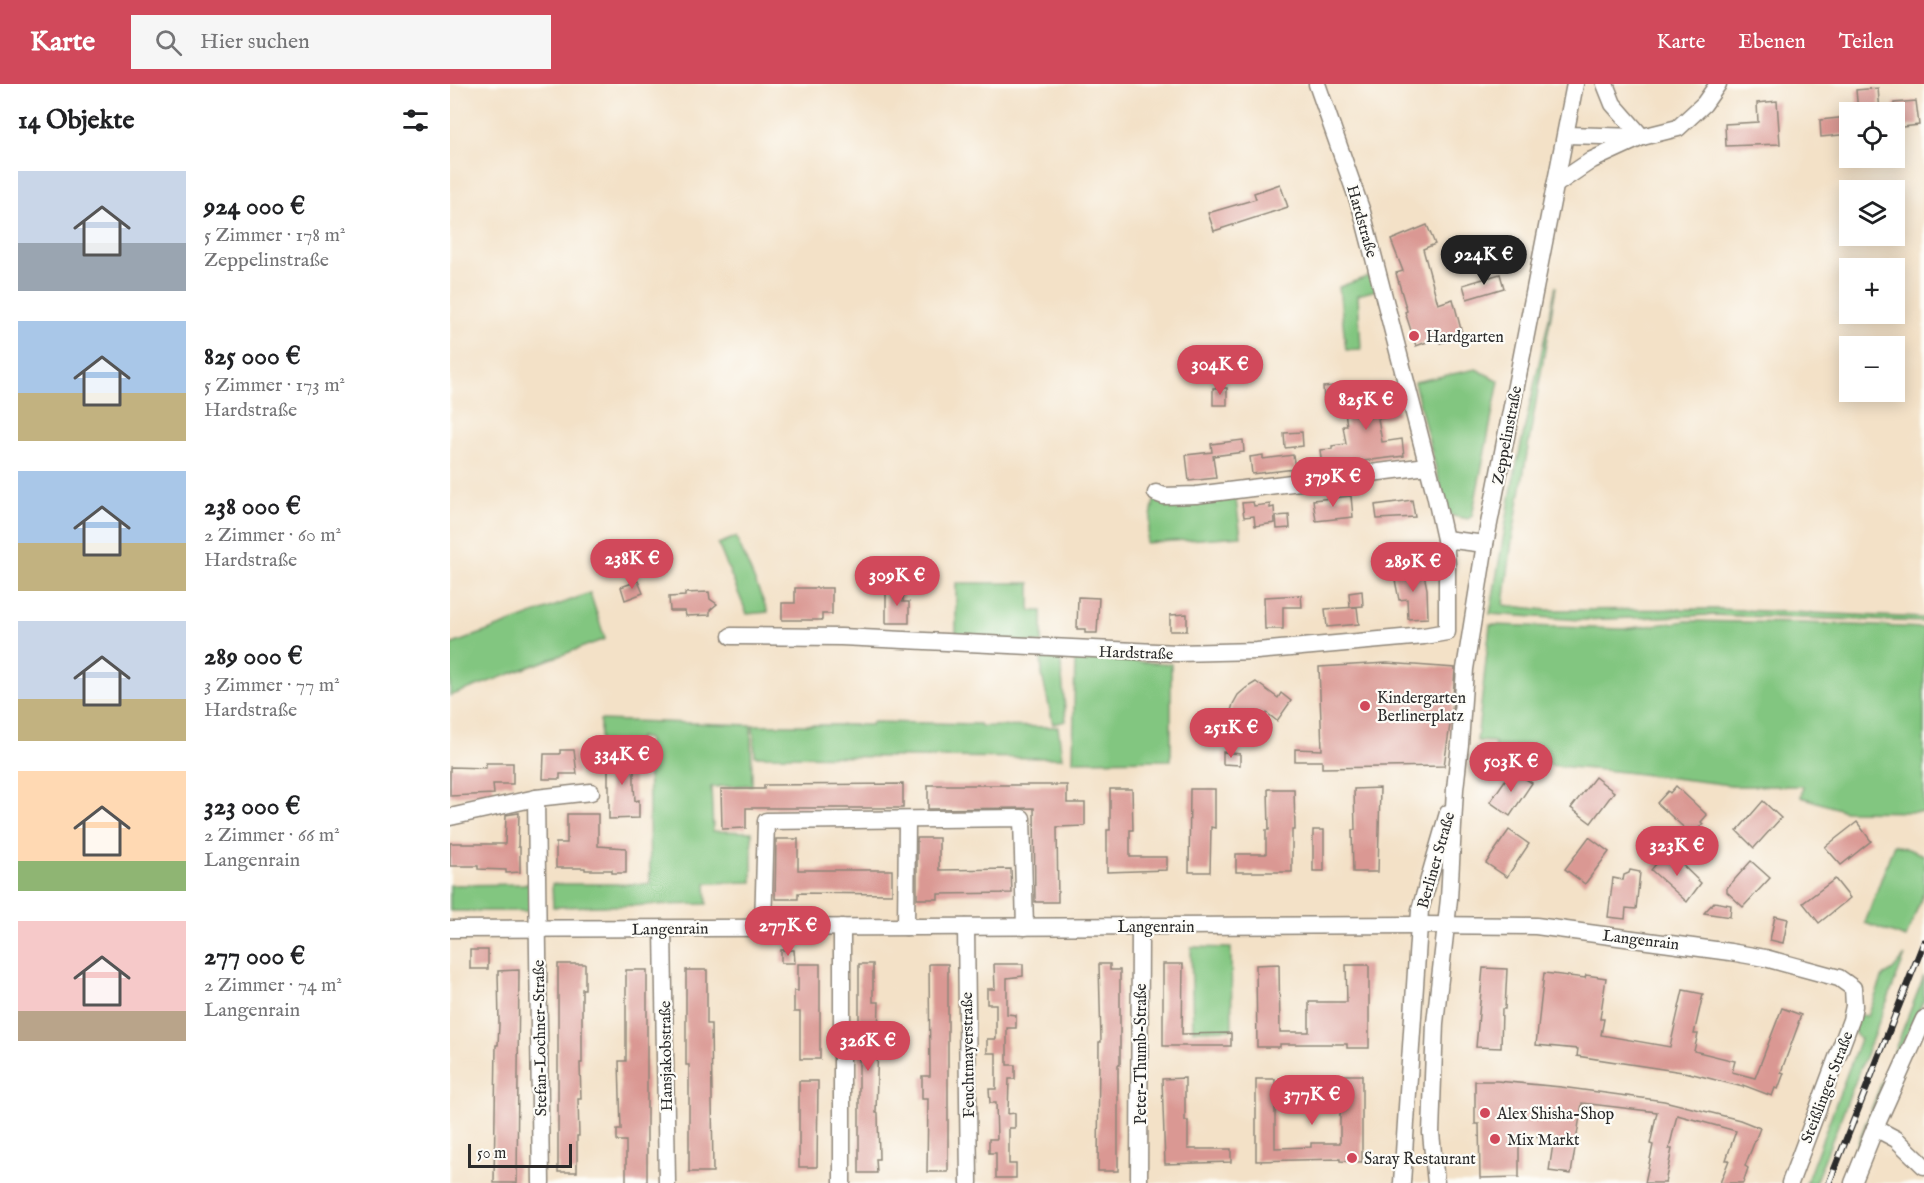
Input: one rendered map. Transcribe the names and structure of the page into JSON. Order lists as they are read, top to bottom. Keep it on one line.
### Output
{"streets":{"street":["Hardstraße","Zeppelinstraße","Berliner Straße","Langenrain","Stefan-Lochner-Straße","Peter-Thumb-Straße","Feuchtmayerstraße","Hansjakobstraße","Steißlinger Straße"]},"crossings":[["Zeppelinstraße","Berliner Straße"],["Berliner Straße","Langenrain"],["Langenrain","Stefan-Lochner-Straße"],["Langenrain","Peter-Thumb-Straße"],["Langenrain","Feuchtmayerstraße"],["Langenrain","Hansjakobstraße"],["Langenrain","Steißlinger Straße"]],"places":["Hardgarten","Kindergarten Berlinerplatz","Alex Shisha-Shop","Mix Markt","Saray Restaurant"],"scale_bar":"50 m","page":{"header":"Karte","search":"Hier suchen","nav":["Karte","Ebenen","Teilen"],"heading":"14 Objekte","map_buttons":["+","−"],"list":[{"name":"924 000 €","note":"5 Zimmer · 178 m² · Zeppelinstraße"},{"name":"825 000 €","note":"5 Zimmer · 173 m² · Hardstraße"},{"name":"238 000 €","note":"2 Zimmer · 60 m² · Hardstraße"},{"name":"289 000 €","note":"3 Zimmer · 77 m² · Hardstraße"},{"name":"323 000 €","note":"2 Zimmer · 66 m² · Langenrain"},{"name":"277 000 €","note":"2 Zimmer · 74 m² · Langenrain"}],"price":["924K €","304K €","825K €","379K €","238K €","289K €","309K €","251K €","334K €","503K €","323K €","277K €","326K €","377K €"],"scale":"50 m"}}
